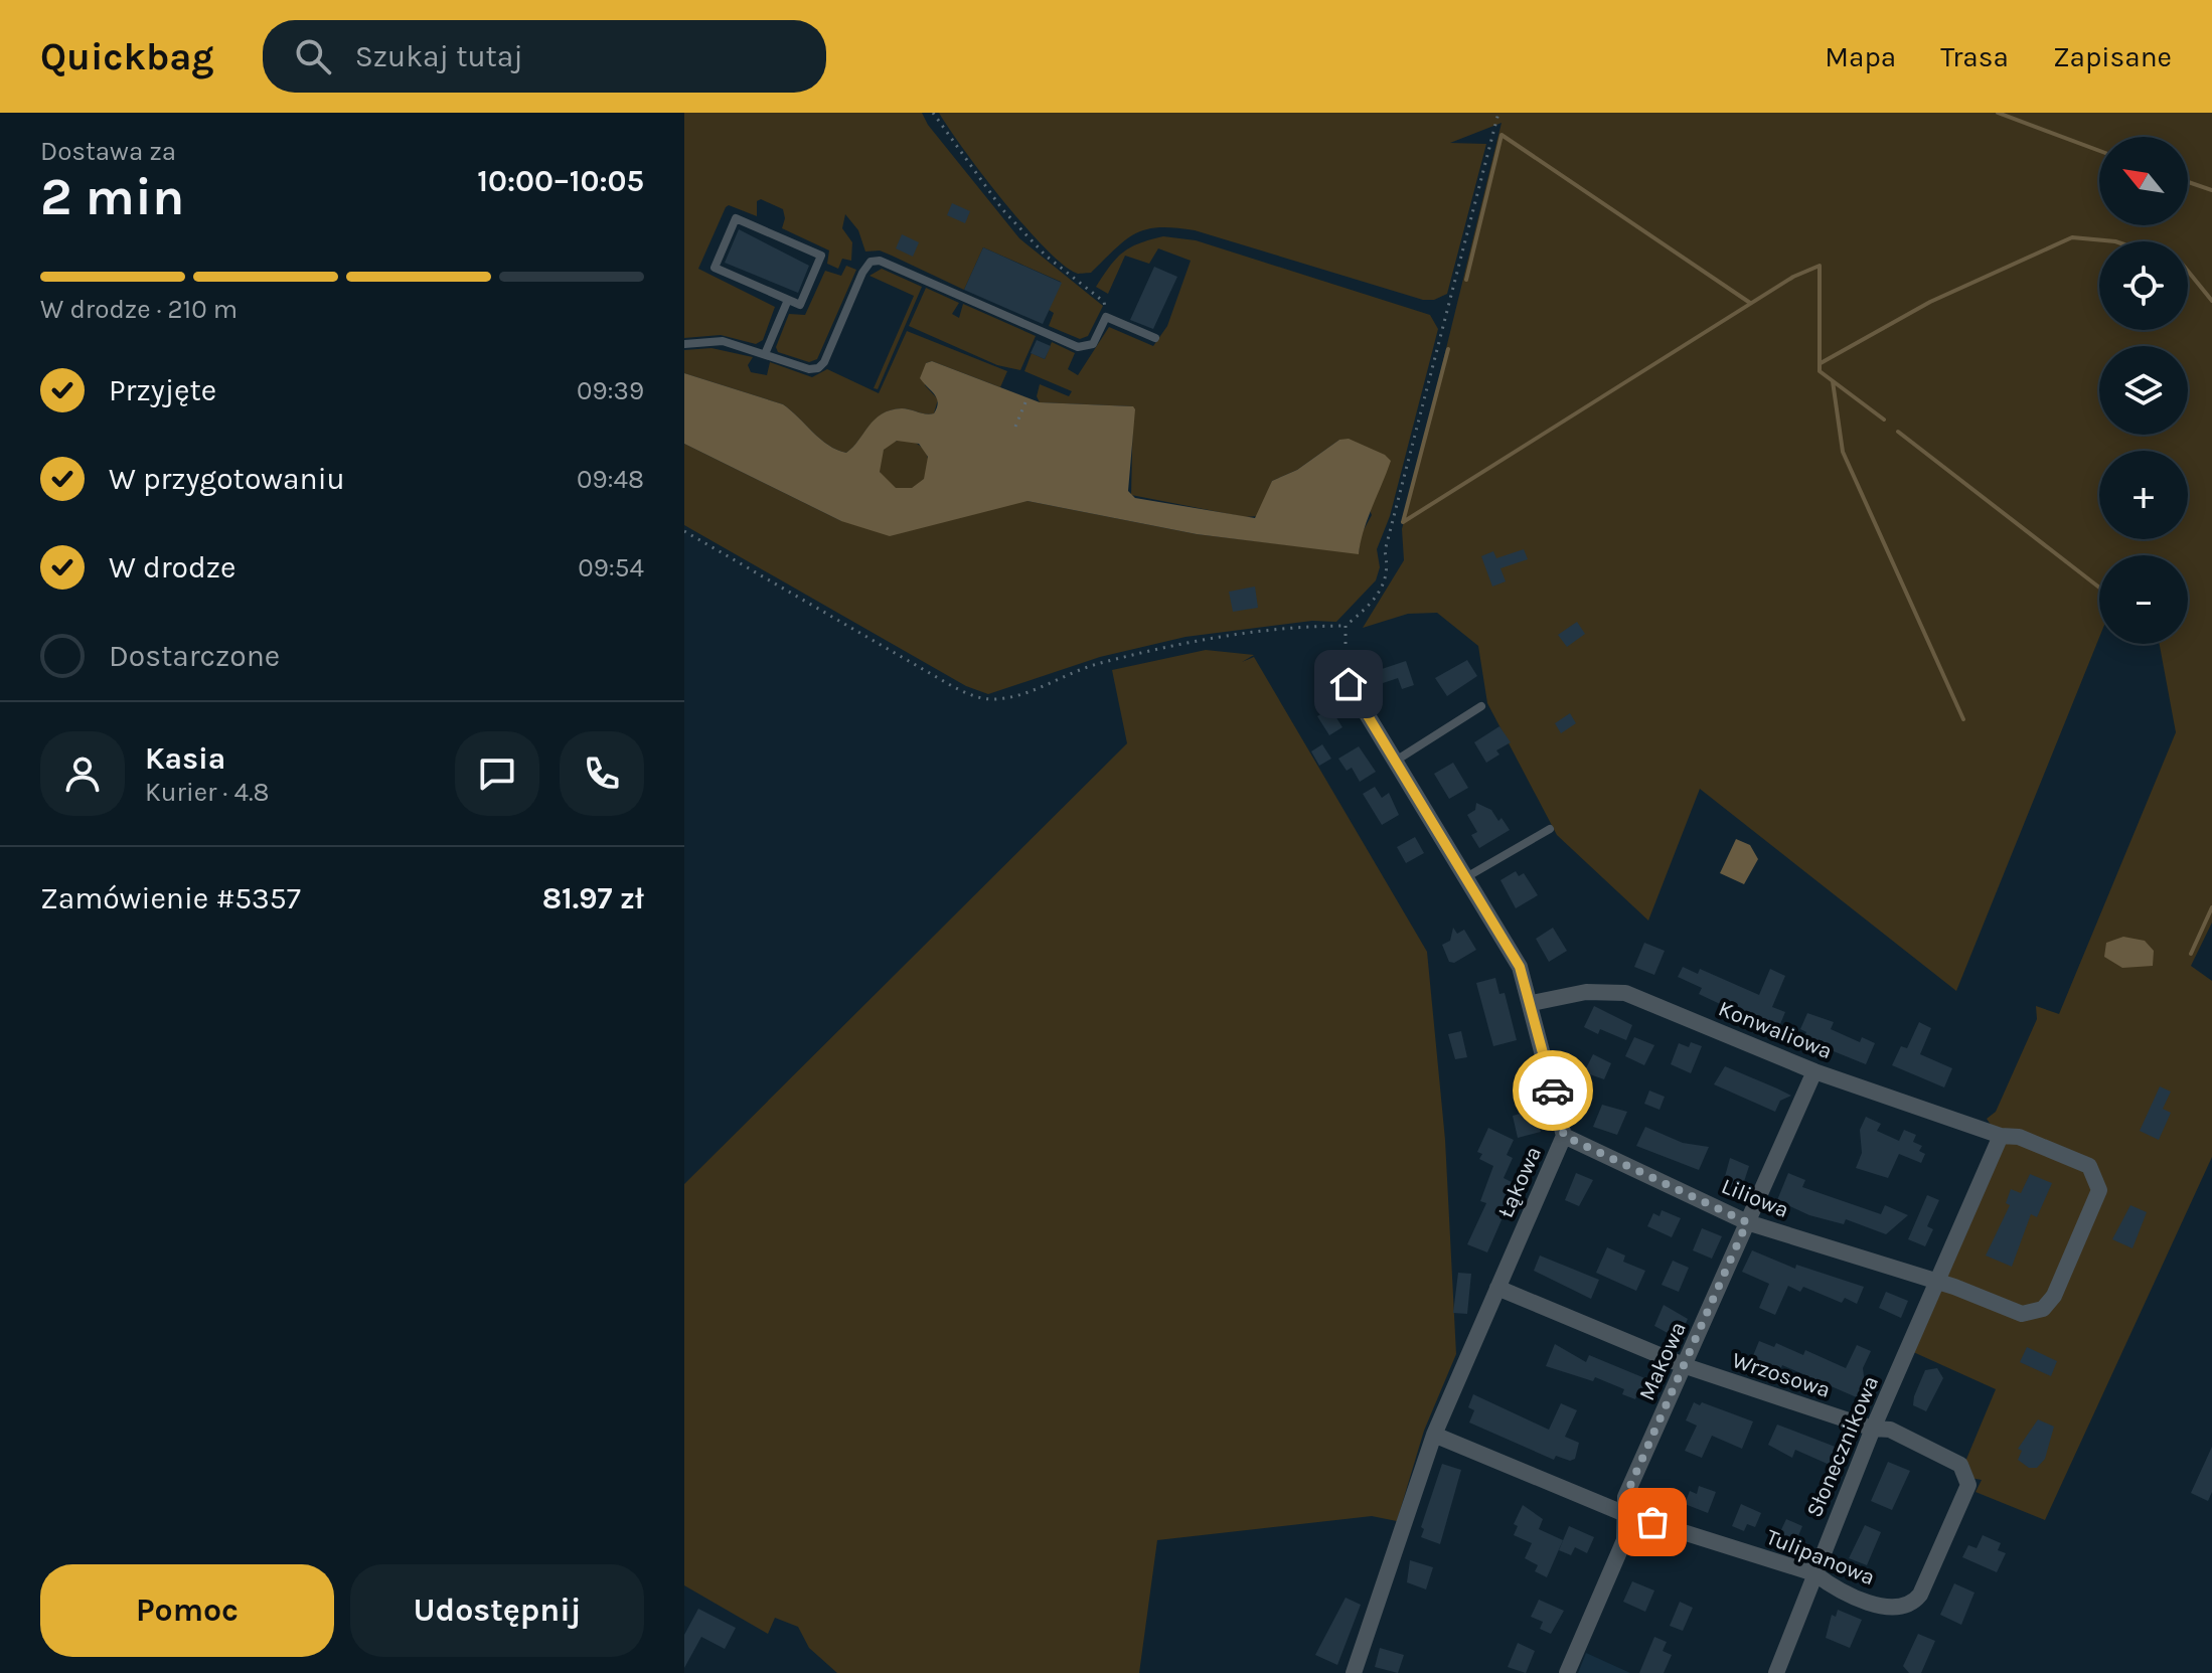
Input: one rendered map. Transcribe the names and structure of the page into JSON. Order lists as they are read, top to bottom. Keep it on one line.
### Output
{"streets":{"street":["Konwaliowa","Łąkowa","Liliowa","Makowa","Wrzosowa","Słonecznikowa","Tulipanowa"]},"crossings":[["Konwaliowa","Łąkowa"],["Konwaliowa","Makowa"],["Konwaliowa","Słonecznikowa"],["Łąkowa","Liliowa"],["Łąkowa","Wrzosowa"],["Łąkowa","Tulipanowa"],["Liliowa","Makowa"],["Liliowa","Słonecznikowa"],["Makowa","Wrzosowa"],["Makowa","Tulipanowa"],["Wrzosowa","Słonecznikowa"],["Wrzosowa","Tulipanowa"],["Słonecznikowa","Tulipanowa"]],"north":"top left","page":{"header":"Quickbag","search":"Szukaj tutaj","nav":["Mapa","Trasa","Zapisane"],"heading":["2 min","Dostawa za","10:00–10:05"],"panel":["Kasia","Kurier · 4.8","Zamówienie #5357","81.97 zł"],"map_buttons":["+","−"],"bar":"W drodze · 210 m","list":[["Przyjęte","09:39"],["W przygotowaniu","09:48"],["W drodze","09:54"],"Dostarczone"],"buttons":["Pomoc","Udostępnij"]}}
